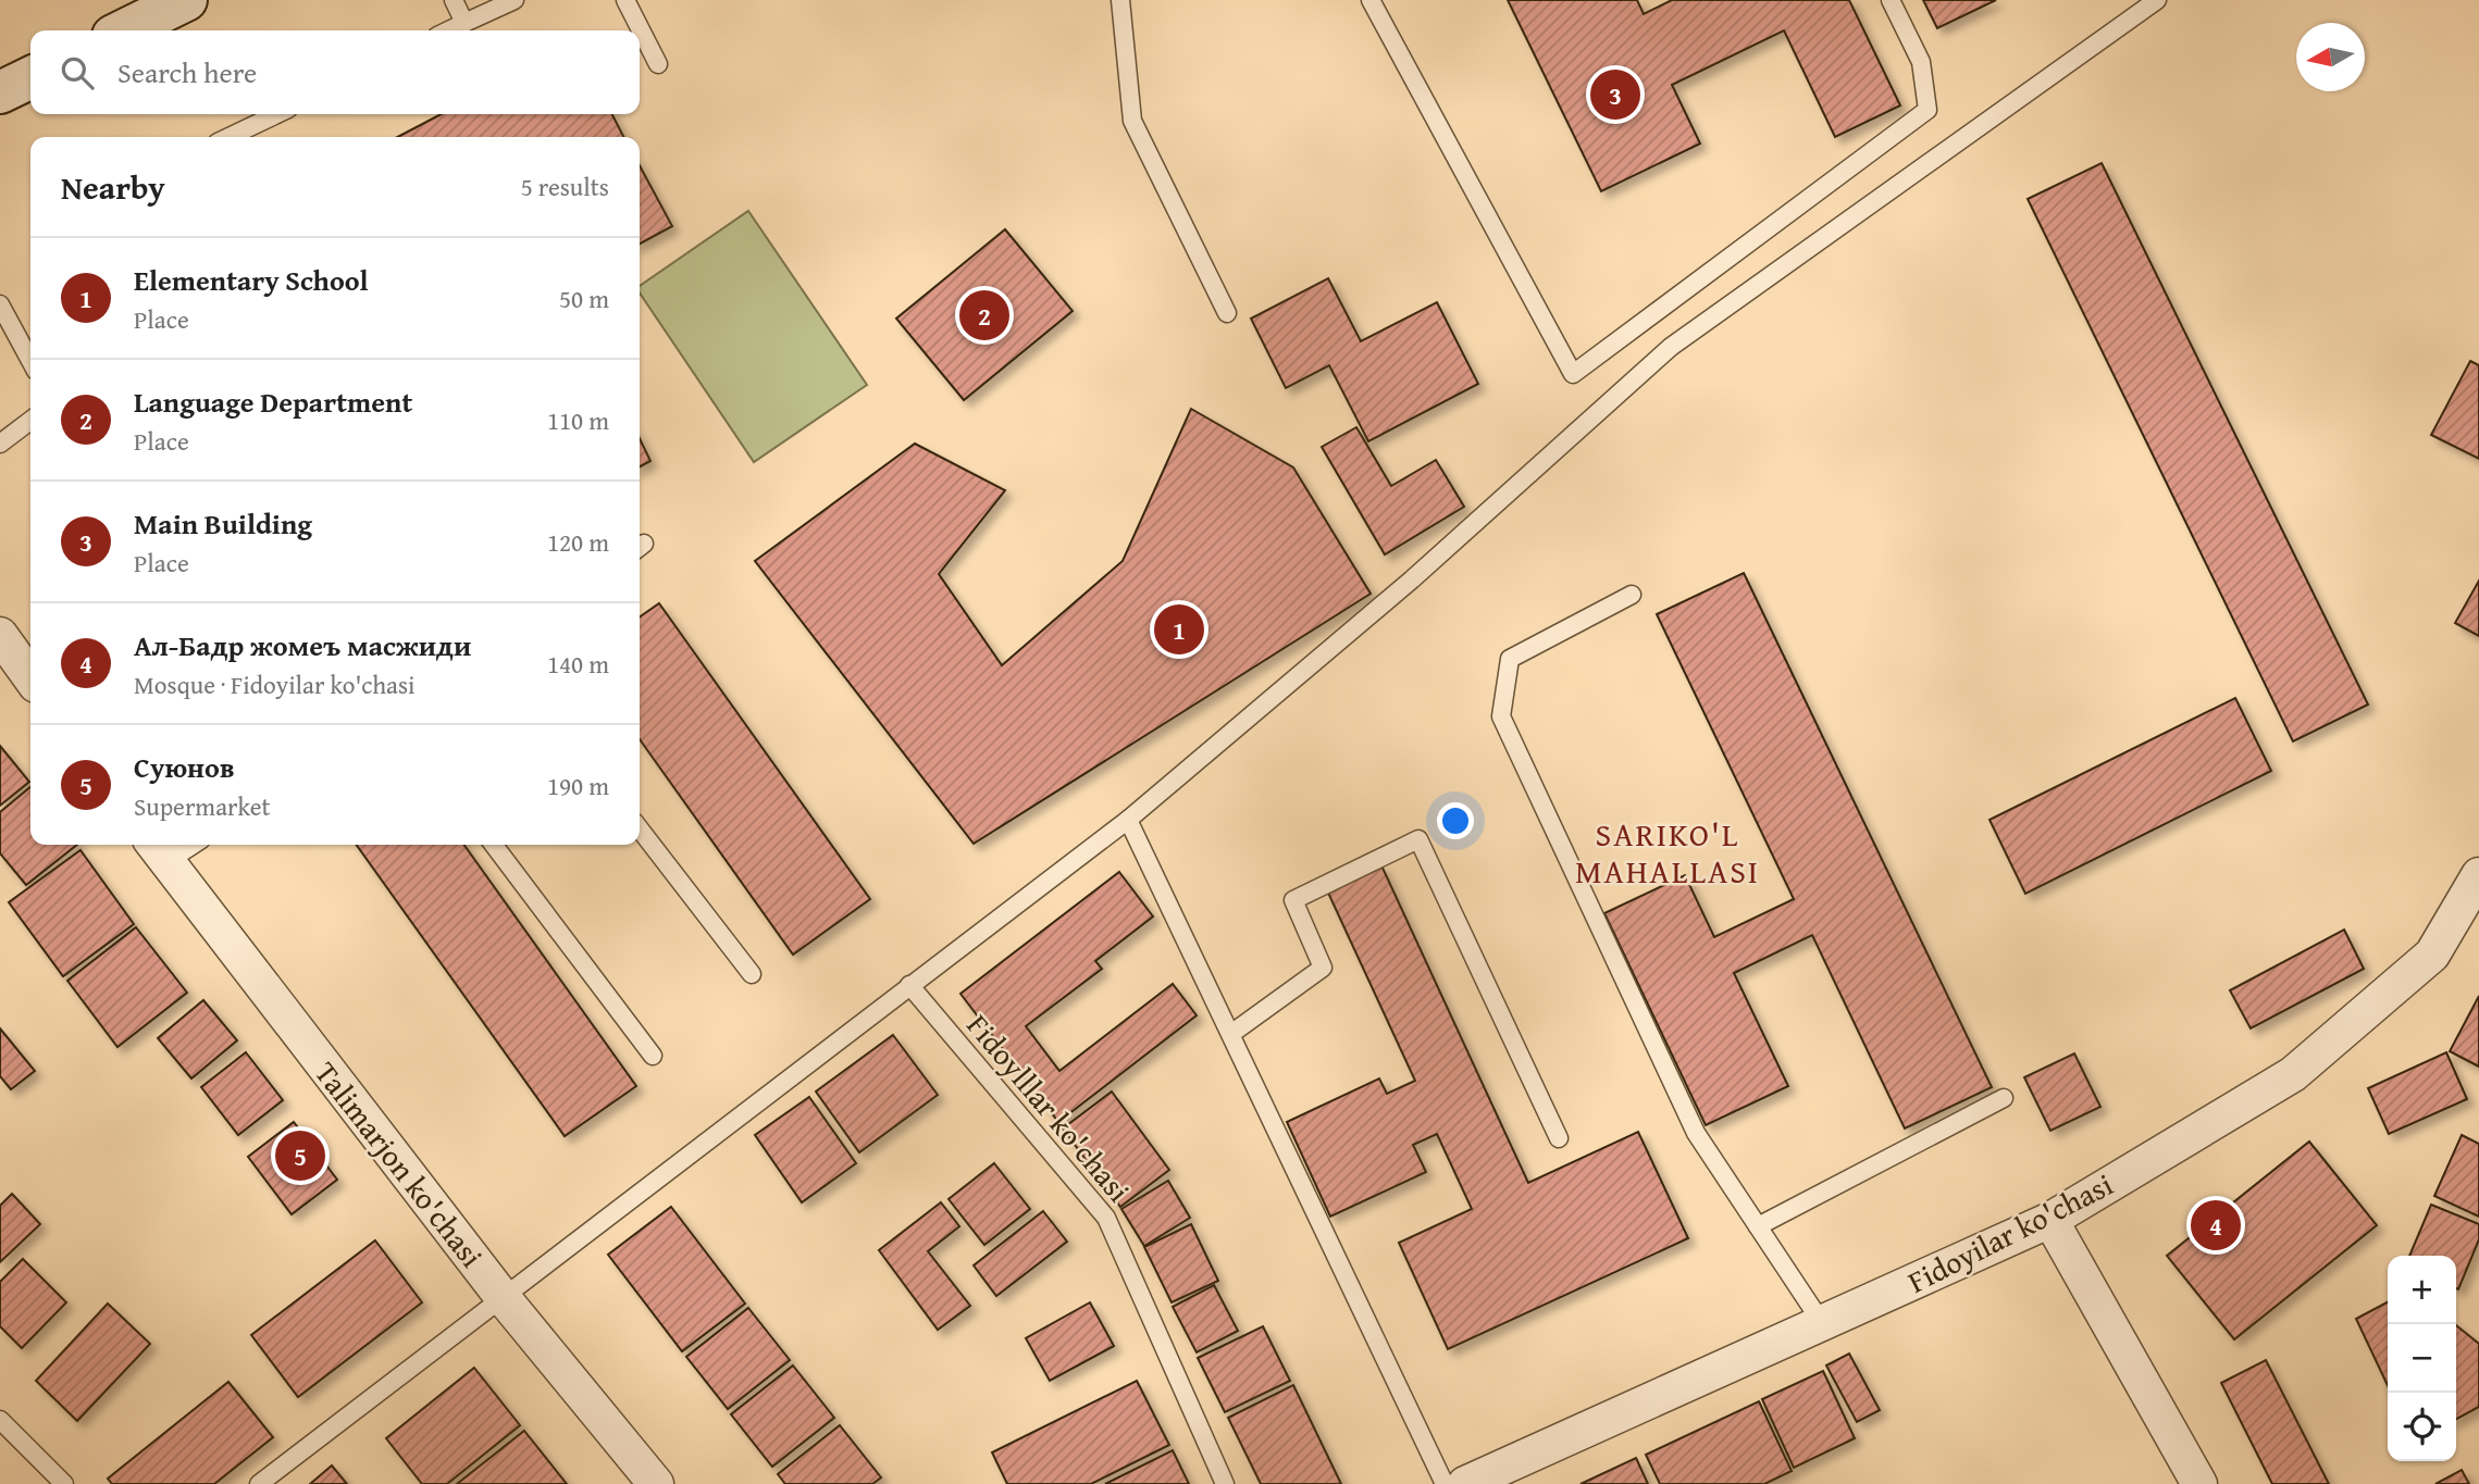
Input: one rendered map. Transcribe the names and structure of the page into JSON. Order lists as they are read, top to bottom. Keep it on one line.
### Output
{"streets":{"street":["Talimarjon ko'chasi","Fidoyilar ko'chasi"],"lane":["Fidoylllar ko'chasi"]},"districts":["SARIKO'L MAHALLASI"],"north":"left","page":{"search":"Search here","pins":["3","2","1","5","4"],"heading":["Nearby","5 results"],"list":[{"mark":"1","name":"Elementary School","note":"Place","value":"50 m"},{"mark":"2","name":"Language Department","note":"Place","value":"110 m"},{"mark":"3","name":"Main Building","note":"Place","value":"120 m"},{"mark":"4","name":"Ал-Бадр жомеъ масжиди","note":"Mosque · Fidoyilar ko'chasi","value":"140 m"},{"mark":"5","name":"Суюнов","note":"Supermarket","value":"190 m"}],"map_buttons":["+","−"]}}
